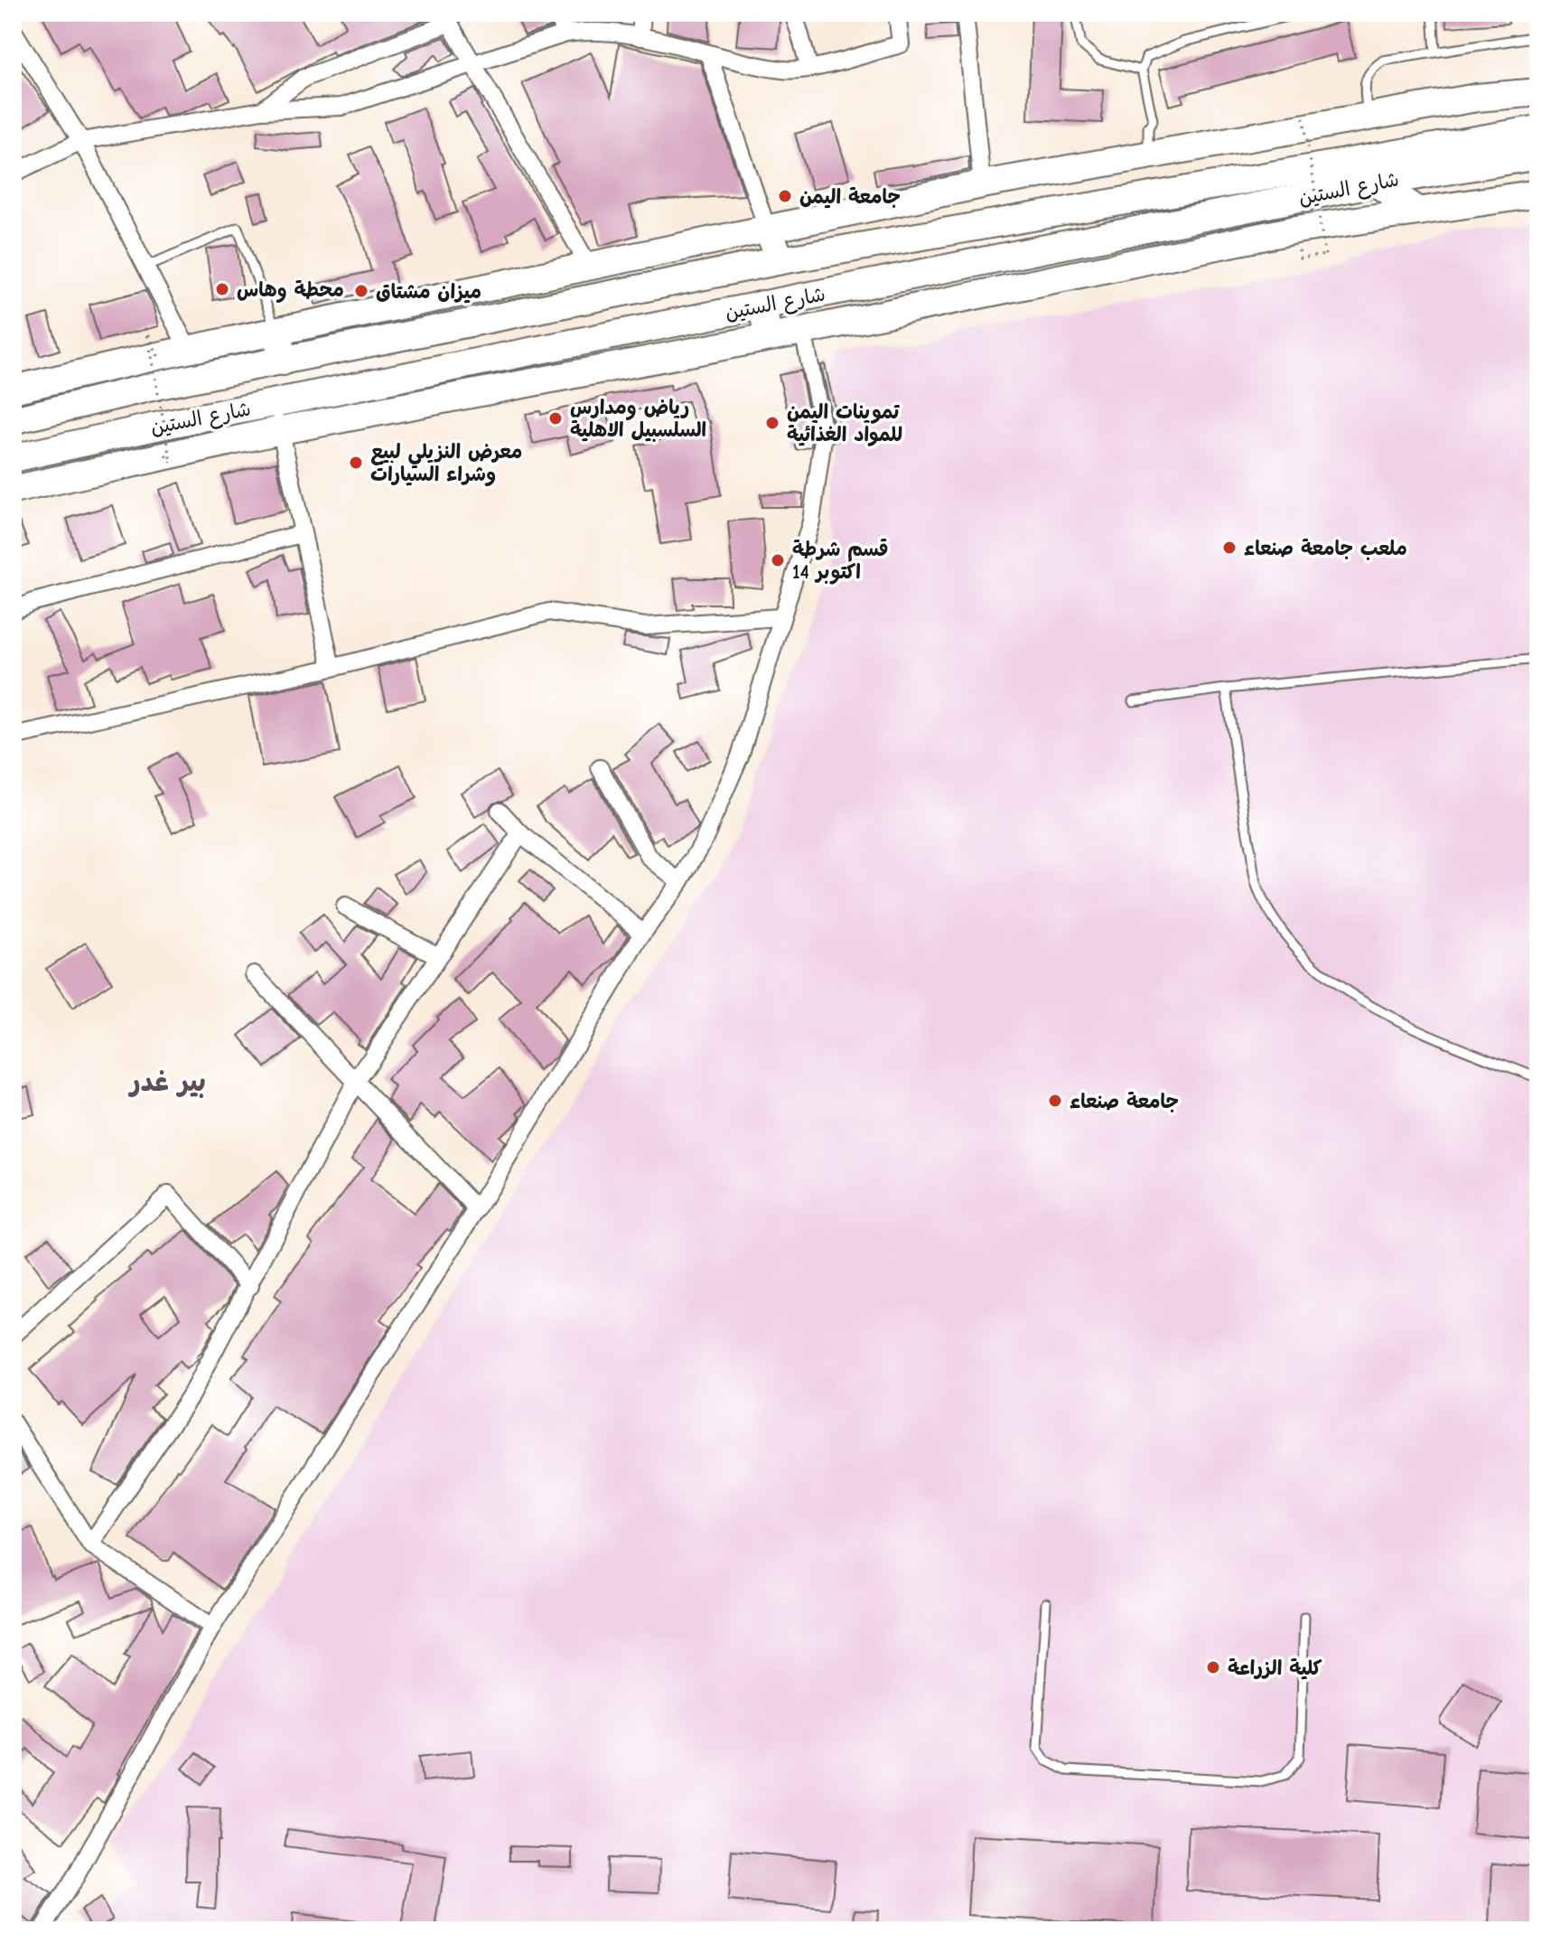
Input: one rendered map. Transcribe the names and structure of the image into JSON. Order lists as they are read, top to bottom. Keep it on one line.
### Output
{"streets":{"main road":["شارع الستين"]},"districts":["بير غدر"],"places":["جامعة اليمن","محطة وهاس","ميزان مشتاق","رياض ومدارس السلسبيل الاهلية","تموينات اليمن للمواد الغذائية","معرض النزيلي لبيع وشراء السيارات","ملعب جامعة صنعاء","قسم شرطة 14 اكتوبر","جامعة صنعاء","كلية الزراعة"]}
